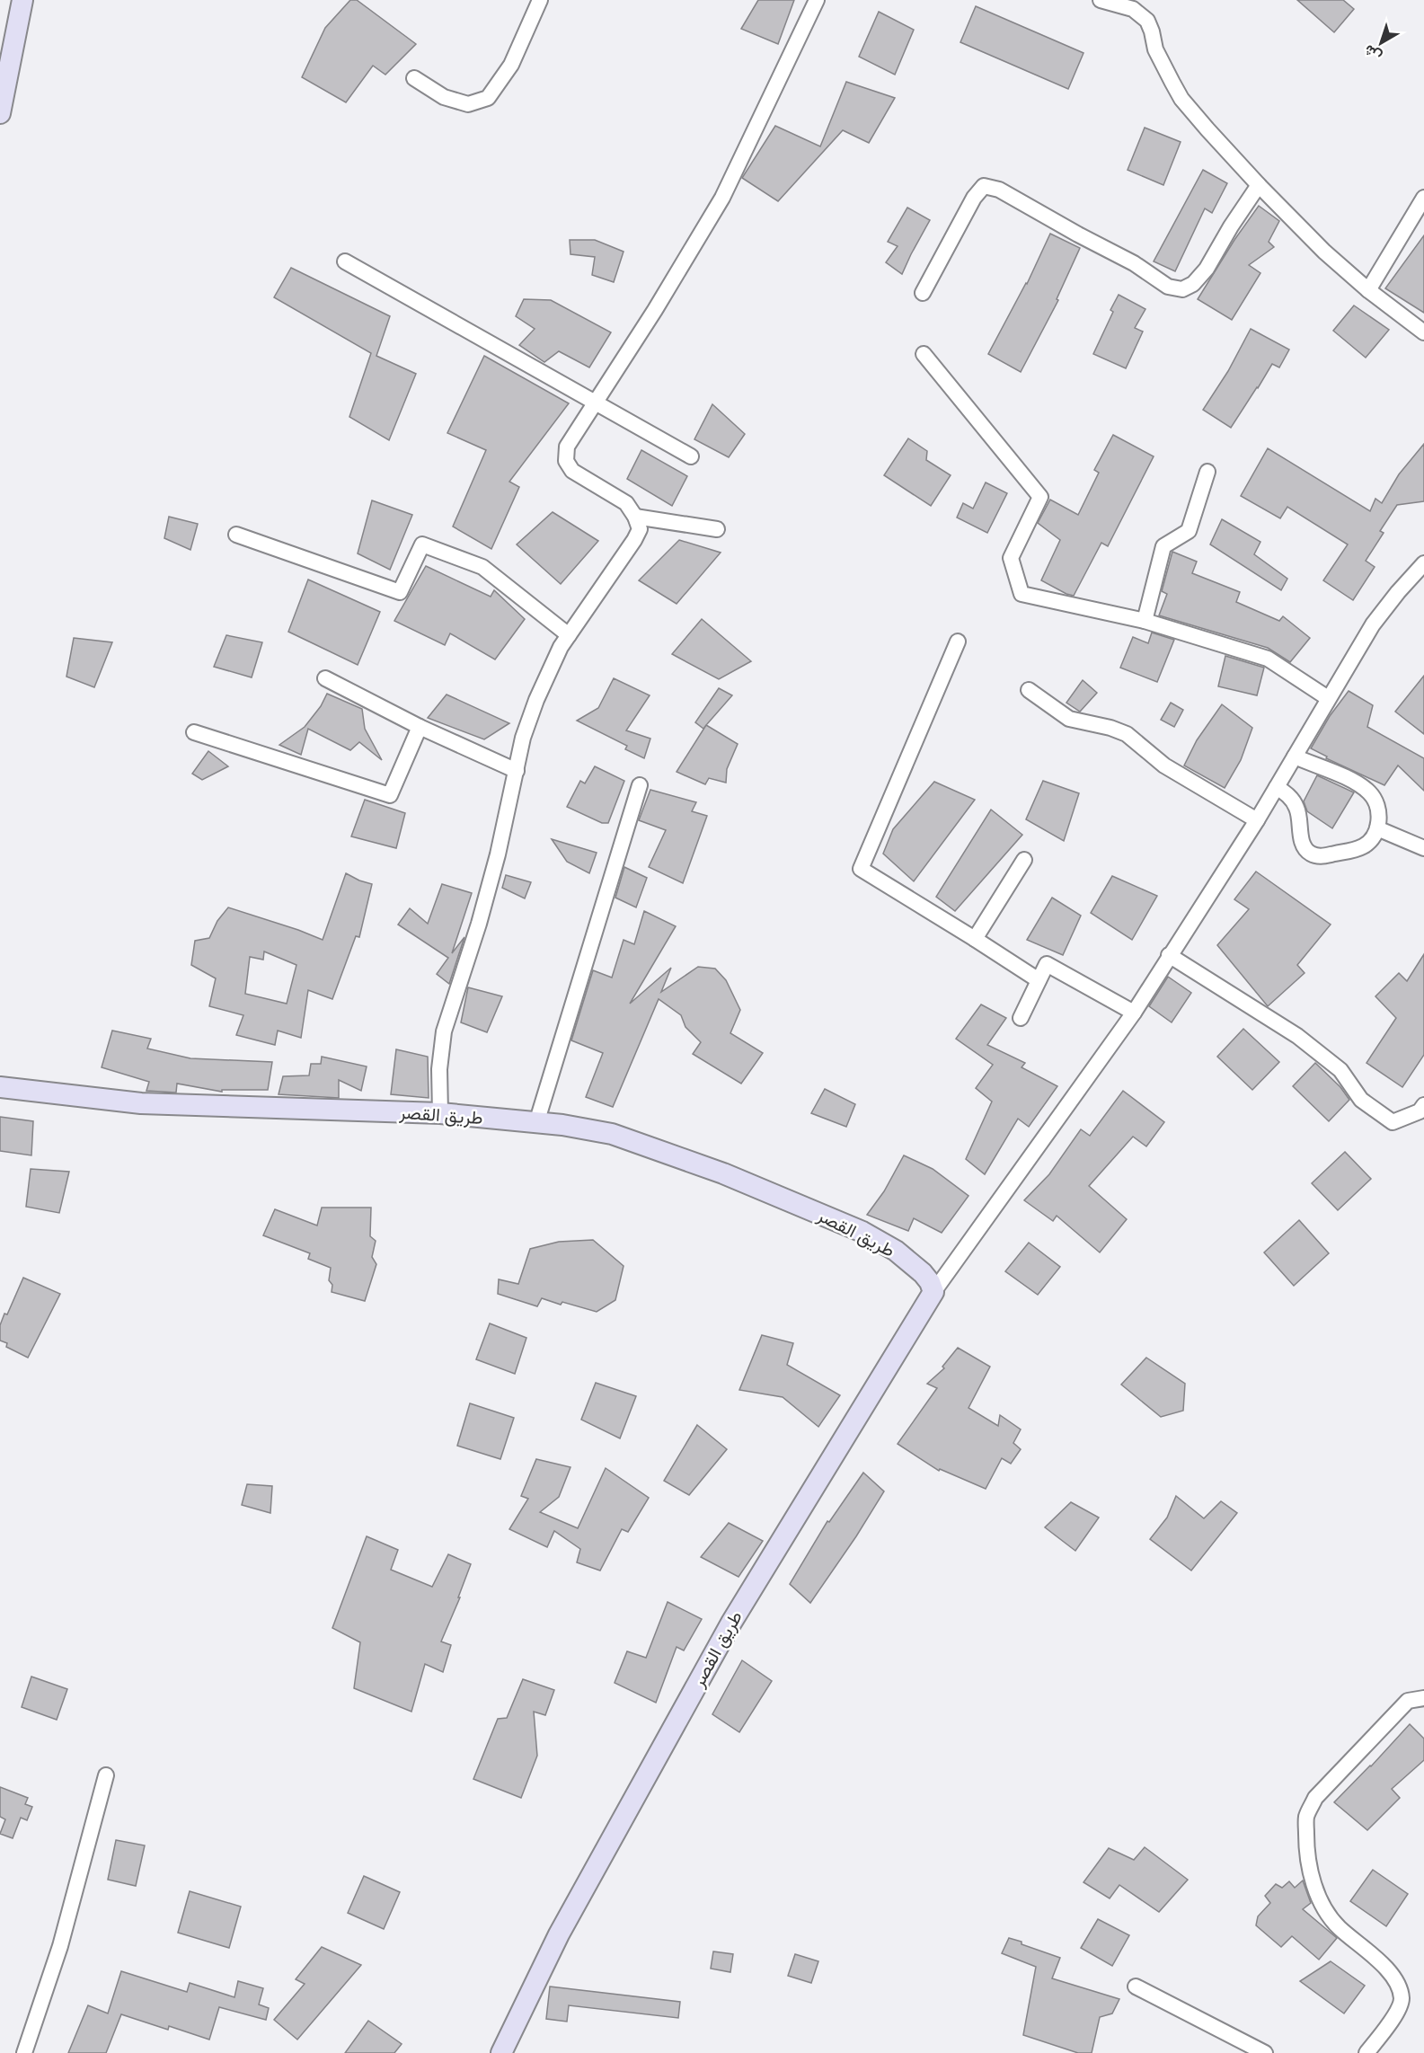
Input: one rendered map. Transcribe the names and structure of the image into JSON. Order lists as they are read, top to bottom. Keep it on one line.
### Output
{"streets":{"street":["طريق القصر"]},"north":"bottom left"}
